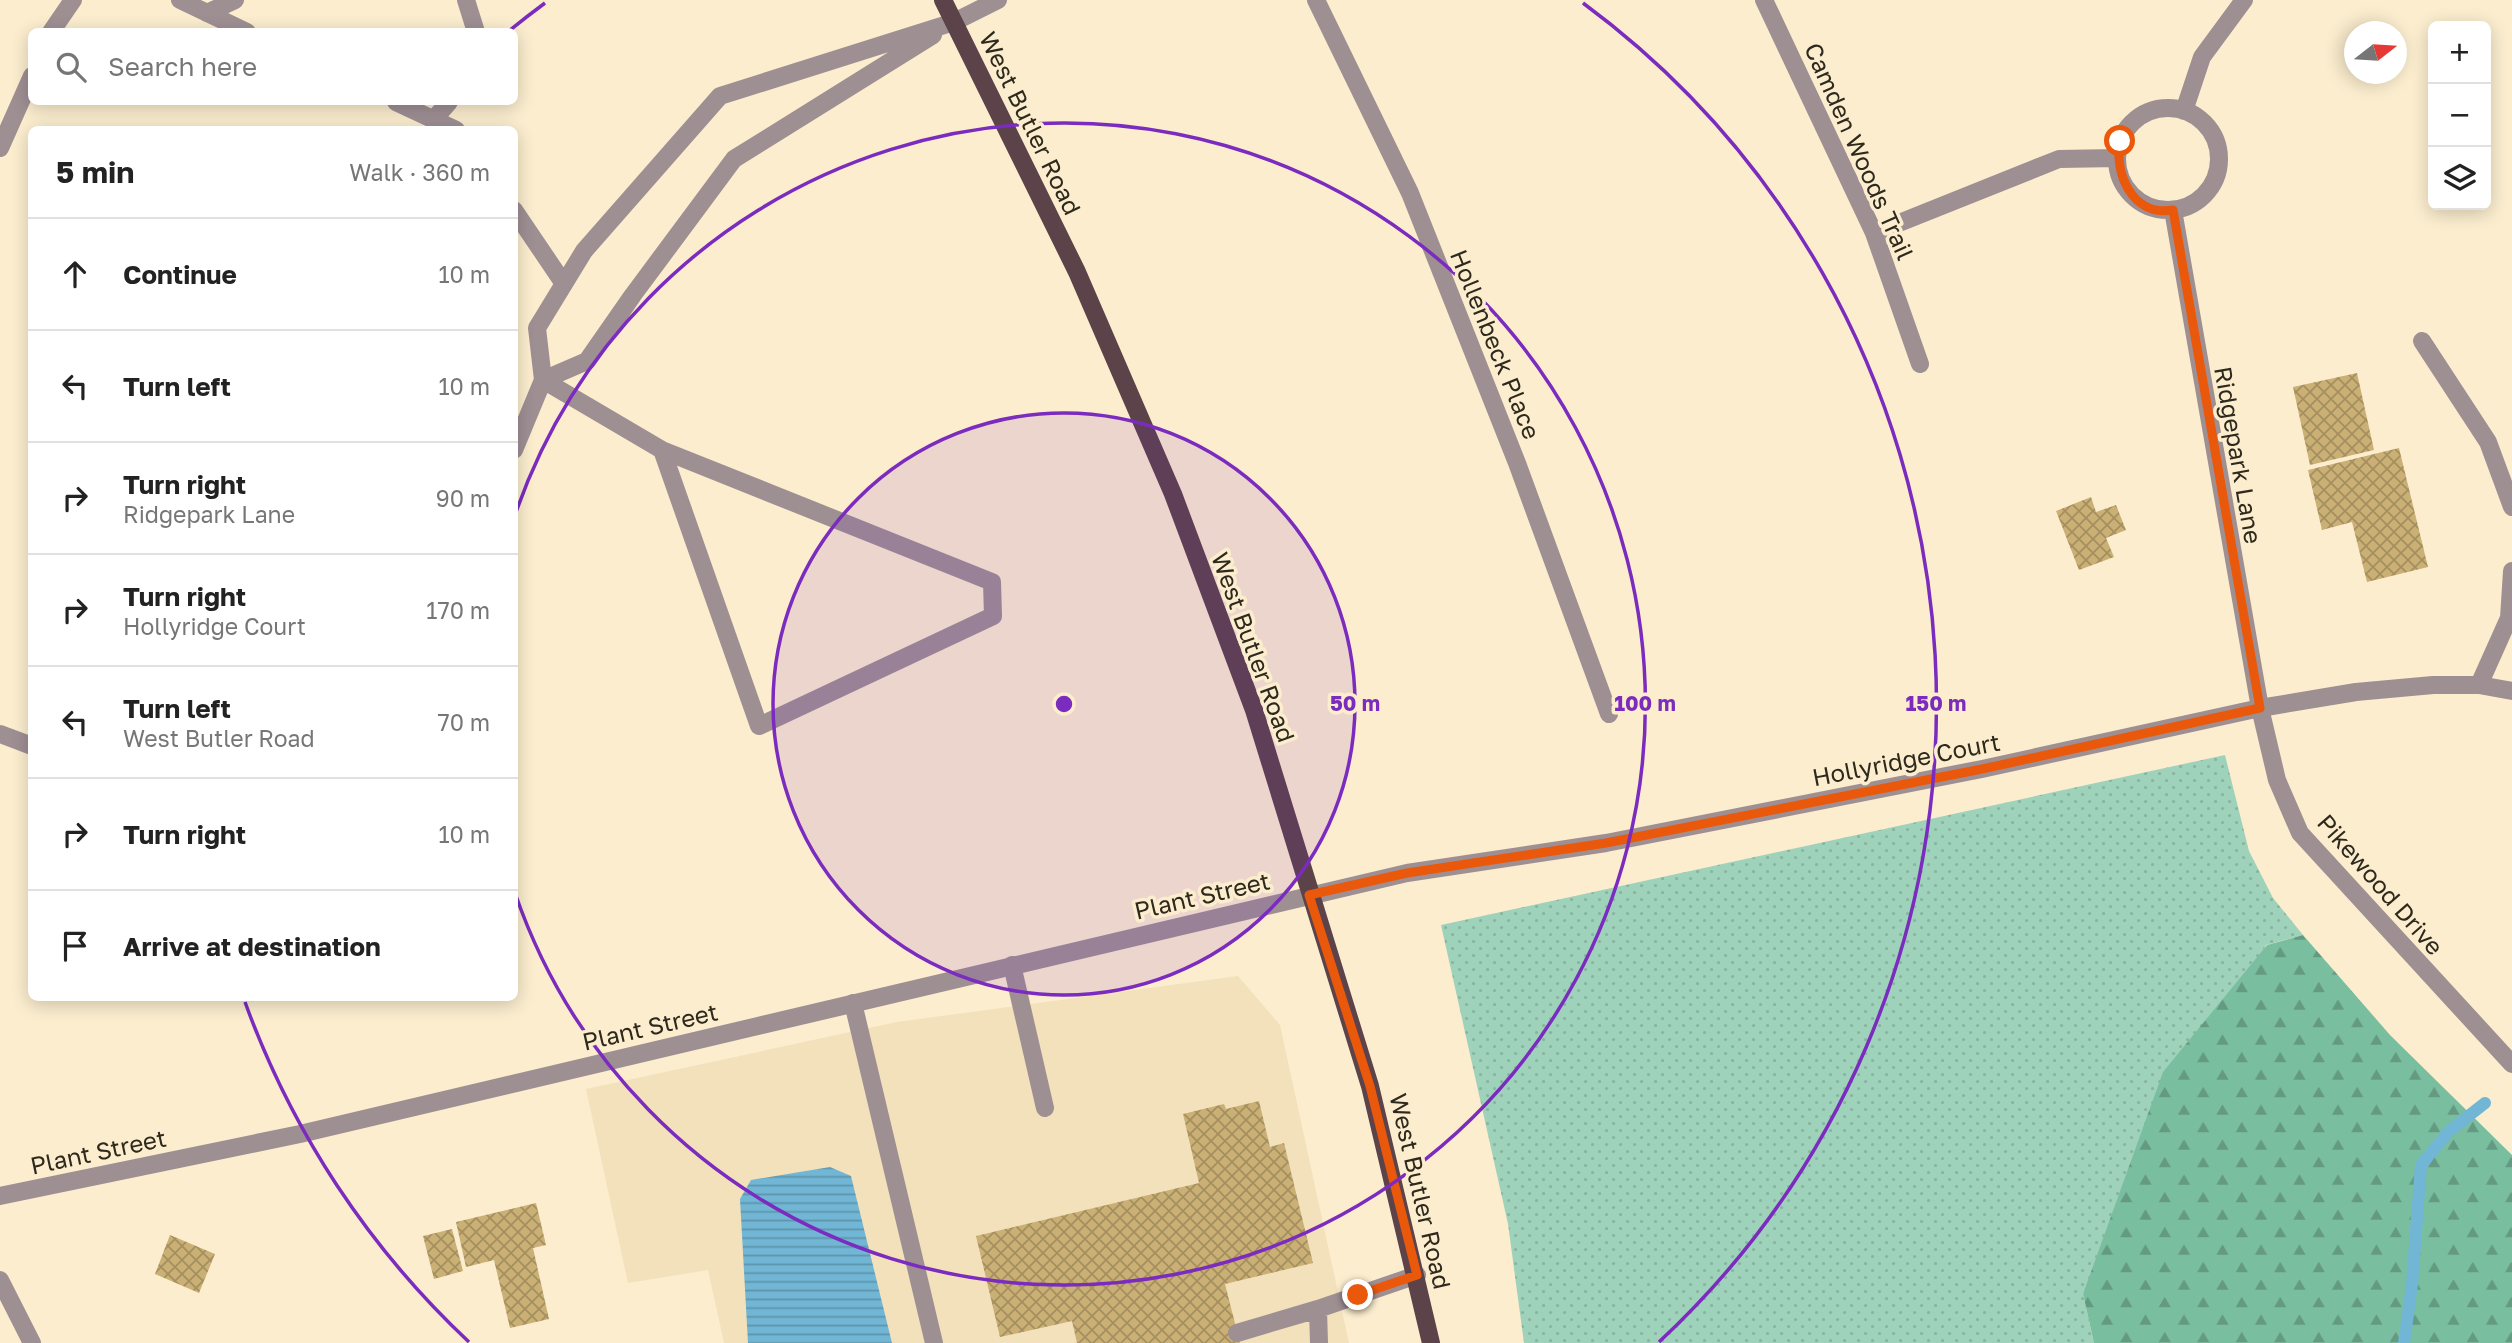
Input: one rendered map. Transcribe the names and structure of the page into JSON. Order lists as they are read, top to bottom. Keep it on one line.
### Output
{"streets":{"main road":["West Butler Road"],"street":["Camden Woods Trail","Hollenbeck Place","Ridgepark Lane","Hollyridge Court","Pikewood Drive","Plant Street"]},"crossings":[["West Butler Road","Hollyridge Court"],["West Butler Road","Plant Street"],["Ridgepark Lane","Hollyridge Court"],["Ridgepark Lane","Pikewood Drive"],["Hollyridge Court","Pikewood Drive"],["Hollyridge Court","Plant Street"]],"north":"right","page":{"map_buttons":["+","−"],"search":"Search here","heading":["5 min","Walk · 360 m"],"list":[["Continue","10 m"],["Turn left","10 m"],["Turn right","Ridgepark Lane","90 m"],["Turn right","Hollyridge Court","170 m"],["Turn left","West Butler Road","70 m"],["Turn right","10 m"],"Arrive at destination"]},"rings":["50 m","100 m","150 m"]}
